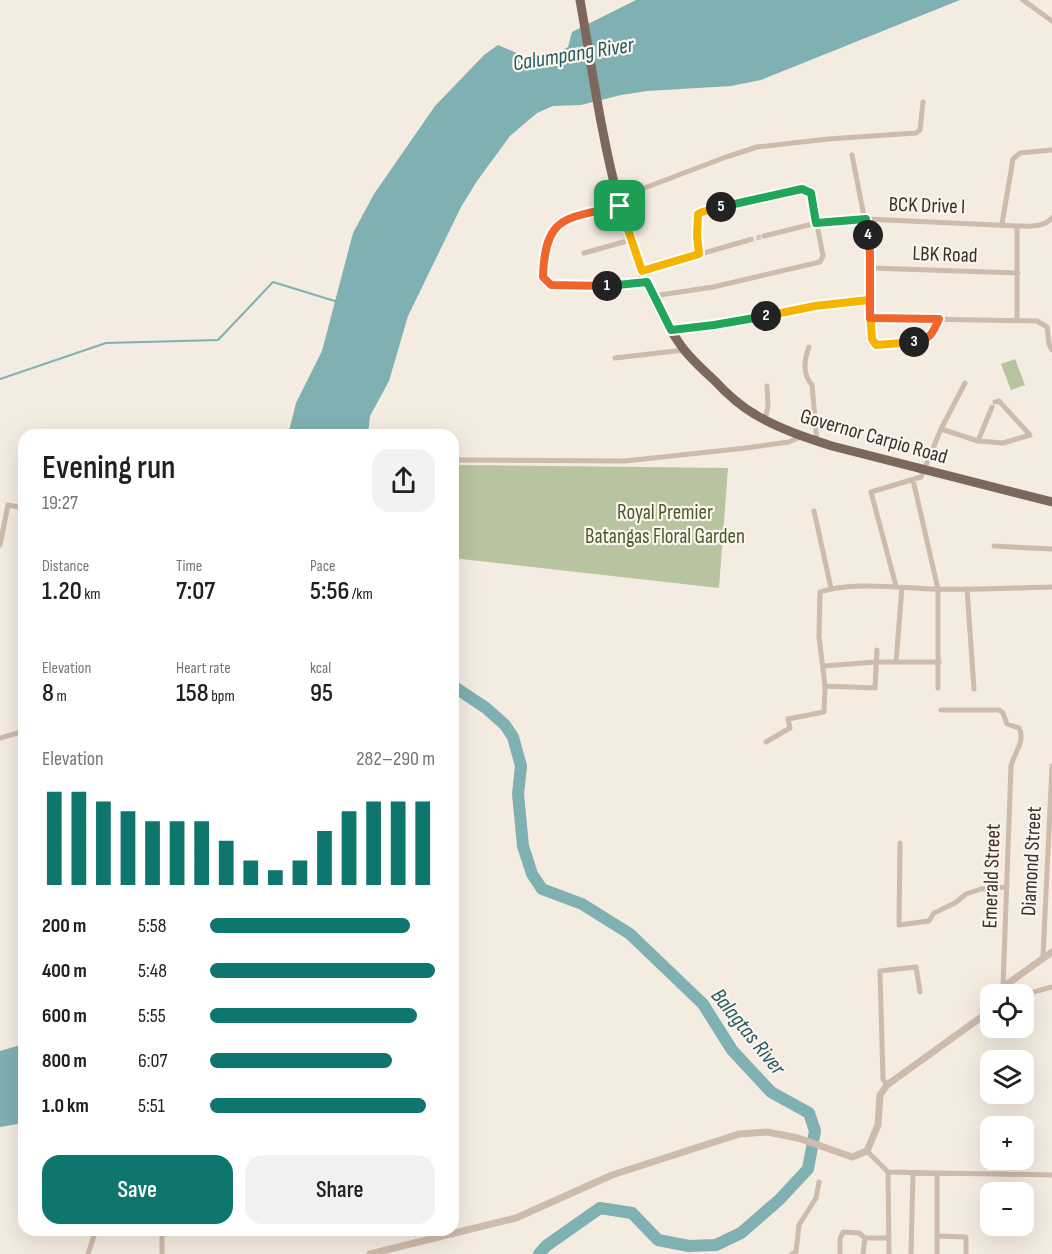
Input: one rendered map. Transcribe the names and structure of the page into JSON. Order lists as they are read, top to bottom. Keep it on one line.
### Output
{"streets":{"main road":["Governor Carpio Road"],"street":["BCK Drive I","LBK Road","Diamond Street","Emerald Street"]},"water":["Calumpang River","Balagtas River"],"parks":["Royal Premier Batangas Floral Garden"],"page":{"pins":["5","4","1","2","3"],"heading":["Evening run","19:27"],"stats":[["Distance","1.20 km"],["Time","7:07"],["Pace","5:56 /km"],["Elevation","8 m"],["Heart rate","158 bpm"],["kcal","95"]],"chart":["Elevation","282–290 m"],"list":[{"name":"200 m","note":"5:58"},{"name":"400 m","note":"5:48"},{"name":"600 m","note":"5:55"},{"name":"800 m","note":"6:07"},{"name":"1.0 km","note":"5:51"}],"map_buttons":["+","−"],"buttons":["Save","Share"]}}
